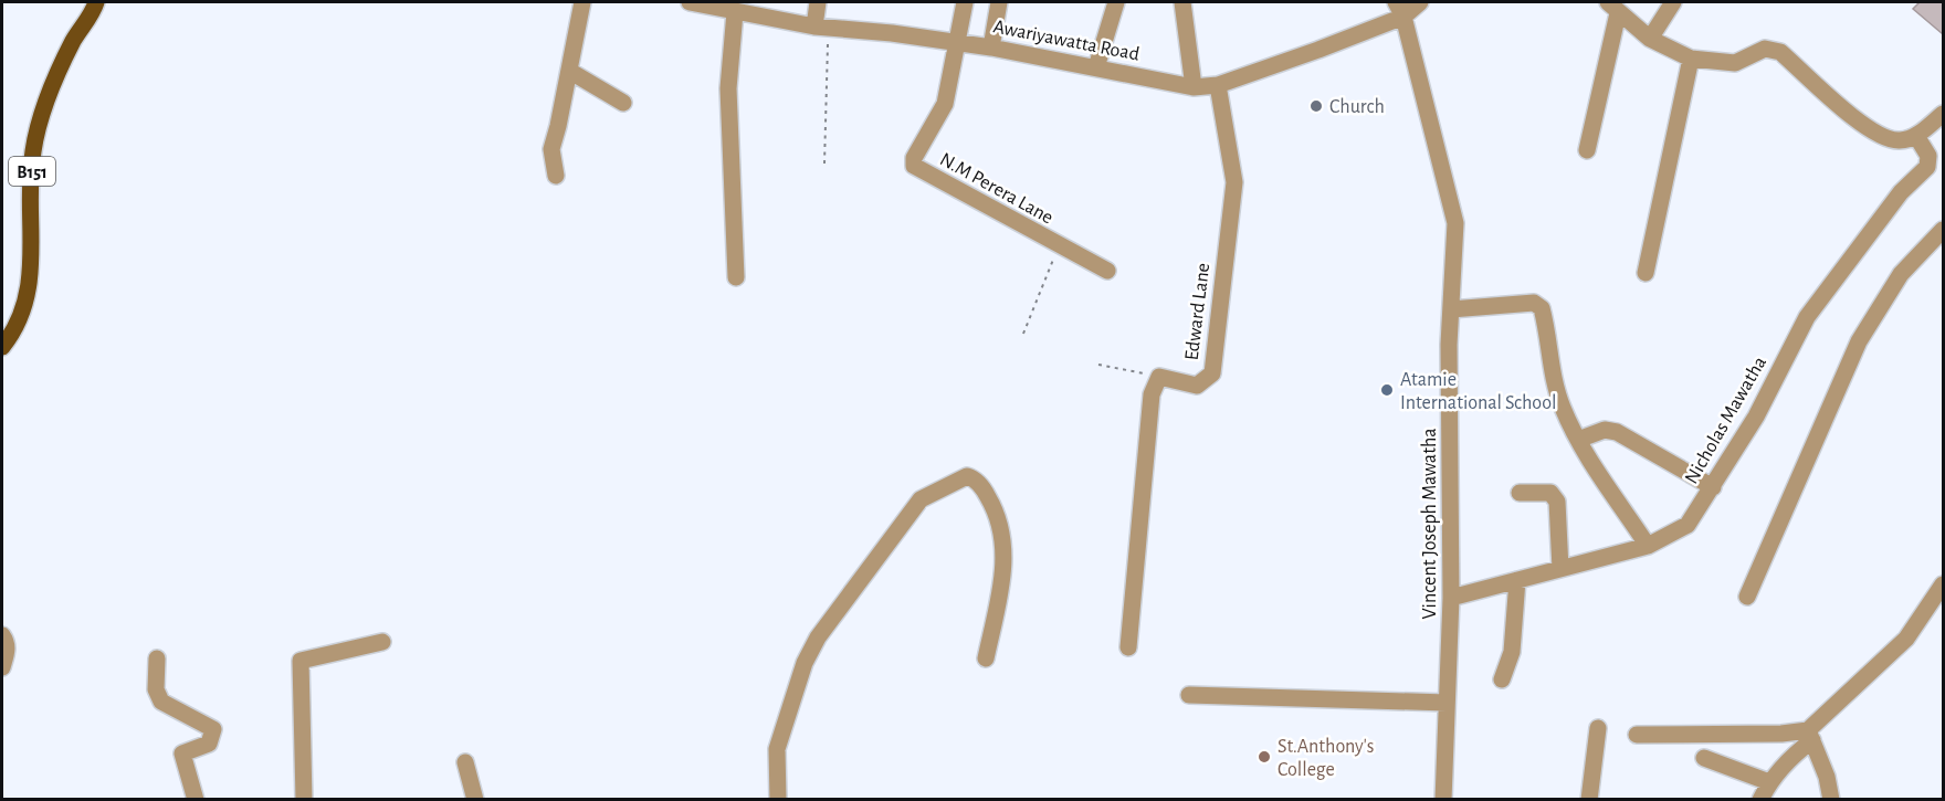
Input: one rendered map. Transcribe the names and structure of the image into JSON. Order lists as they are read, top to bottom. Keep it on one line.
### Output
{"streets":{"main road":["B151"],"street":["Awariyawatta Road","N.M Perera Lane","Edward Lane","Nicholas Mawatha","Vincent Joseph Mawatha"]},"crossings":[["Awariyawatta Road","N.M Perera Lane"],["Awariyawatta Road","Edward Lane"],["Awariyawatta Road","Vincent Joseph Mawatha"],["Nicholas Mawatha","Vincent Joseph Mawatha"]],"places":["Church","Atamie International School","St.Anthony's College"]}
